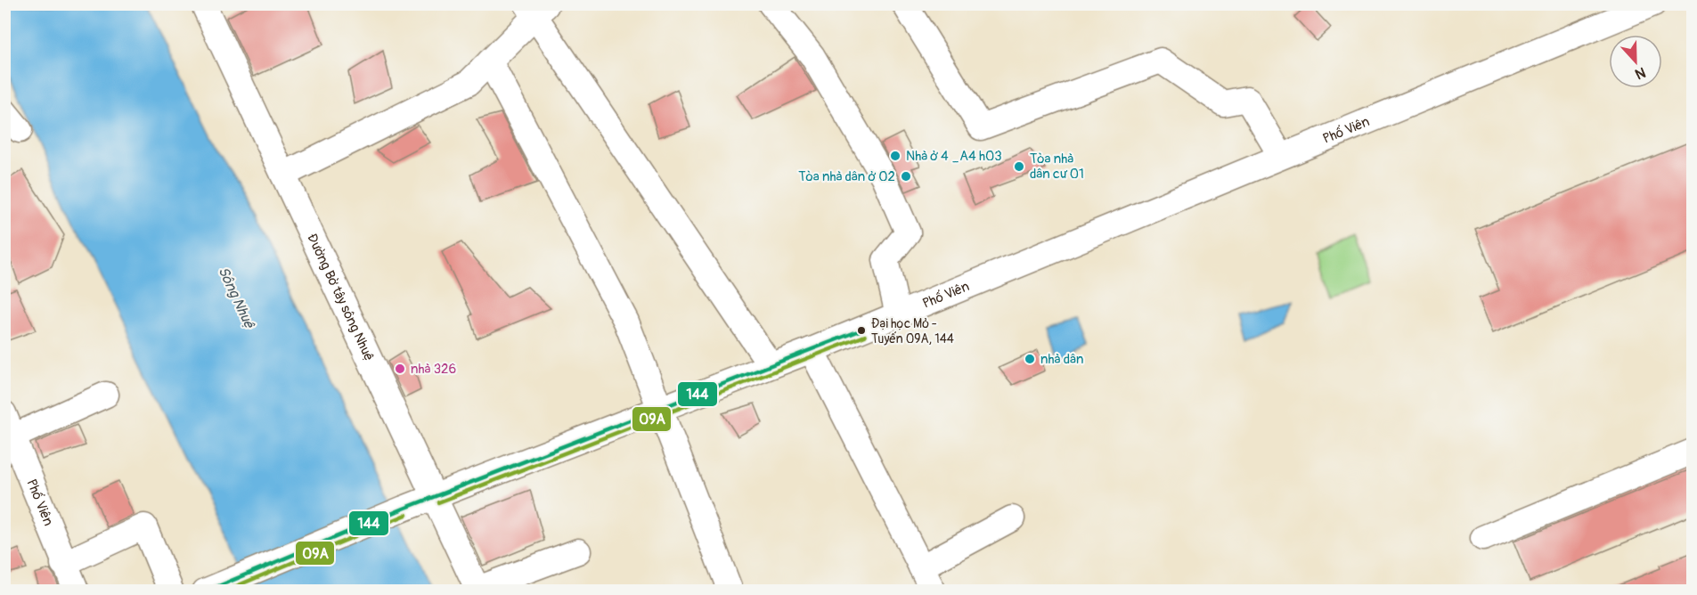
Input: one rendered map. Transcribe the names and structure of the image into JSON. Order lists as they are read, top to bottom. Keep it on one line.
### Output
{"streets":{"street":["Phố Viên","Đường Bờ tây sông Nhuệ"]},"crossings":[["Phố Viên","Đường Bờ tây sông Nhuệ"]],"water":["Sông Nhuệ"],"places":["Nhà ở 4 _A4 h03","Tòa nhà dân cư 01","Tòa nhà dân ở 02","Đại học Mỏ - Tuyến 09A, 144","nhà dân","nhà 326"],"lines":["transit line 144","transit line 09A"],"north":"bottom"}
